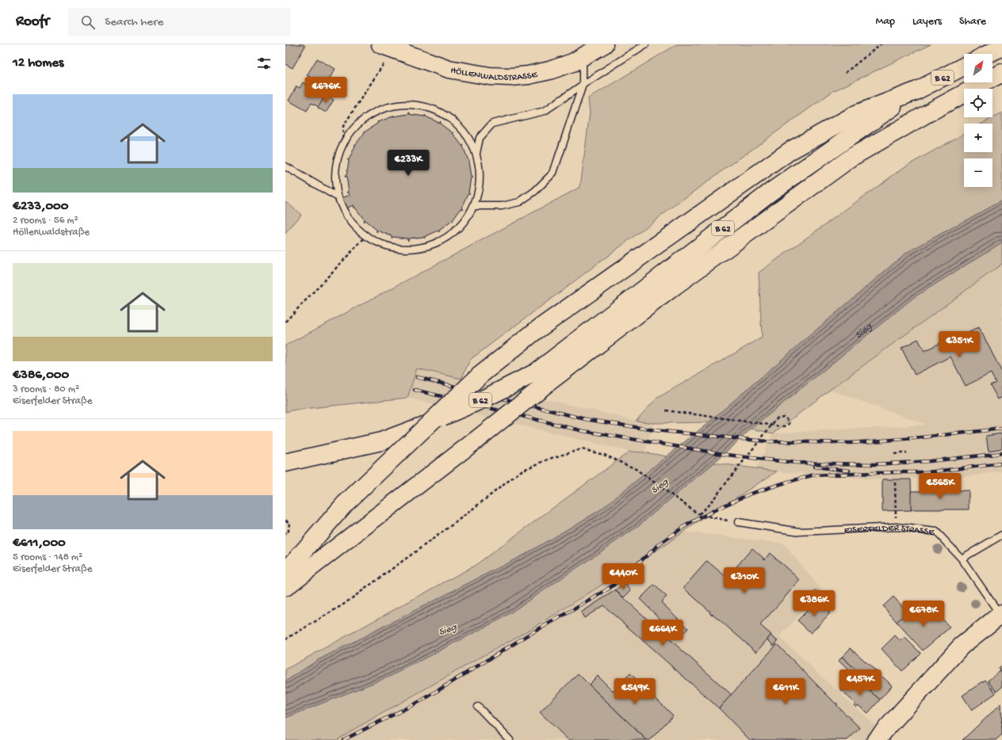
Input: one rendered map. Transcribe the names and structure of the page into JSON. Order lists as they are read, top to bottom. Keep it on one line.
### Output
{"streets":{"main road":["HÖLLENWALDSTRASSE","B 62","EISERFELDER STRASSE"]},"water":["Sieg"],"north":"top right","page":{"header":"Roofr","search":"Search here","nav":["Map","Layers","Share"],"heading":"12 homes","map_buttons":["+","−"],"price":["€676K","€233K","€351K","€565K","€440K","€310K","€386K","€678K","€664K","€457K","€549K","€611K"],"list":[{"name":"€233,000","note":"2 rooms · 56 m² · Höllenwaldstraße"},{"name":"€386,000","note":"3 rooms · 80 m² · Eiserfelder Straße"},{"name":"€611,000","note":"5 rooms · 148 m² · Eiserfelder Straße"}]}}
